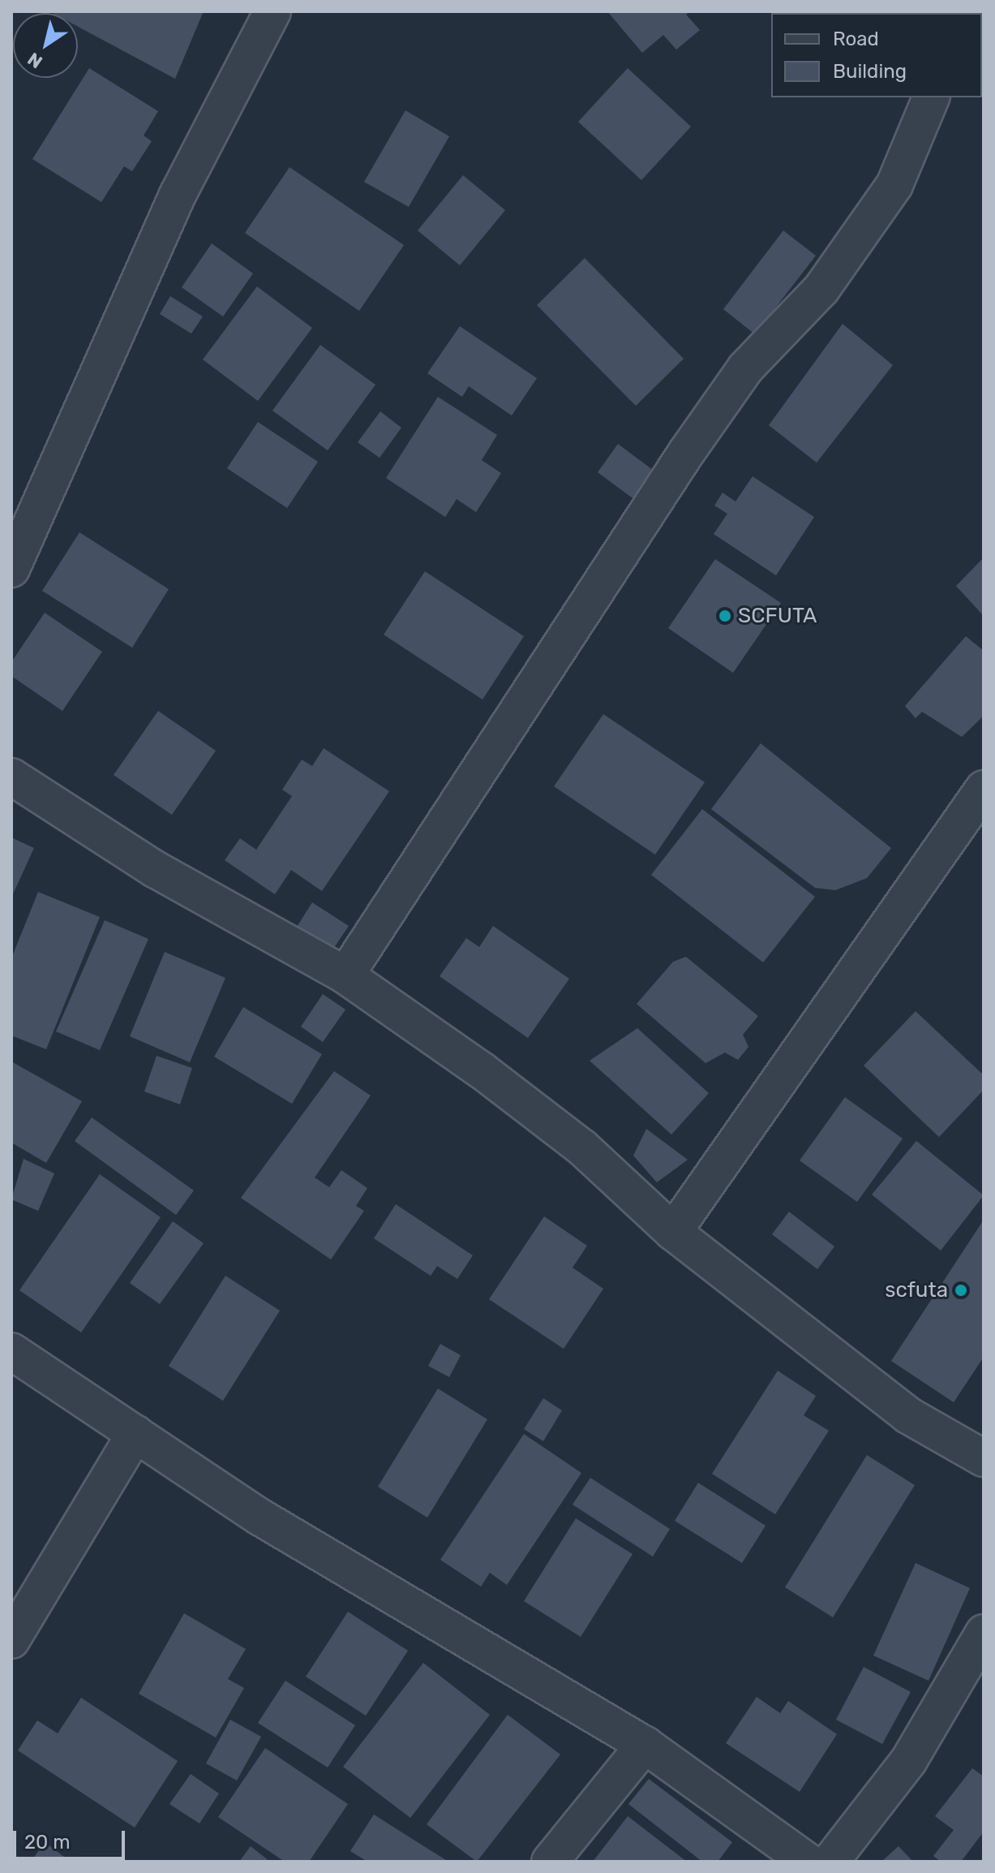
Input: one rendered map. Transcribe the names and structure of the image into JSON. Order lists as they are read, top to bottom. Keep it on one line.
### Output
{"places":["SCFUTA","scfuta"],"legend":["Road","Building"],"scale_bar":"20 m","north":"bottom left"}
